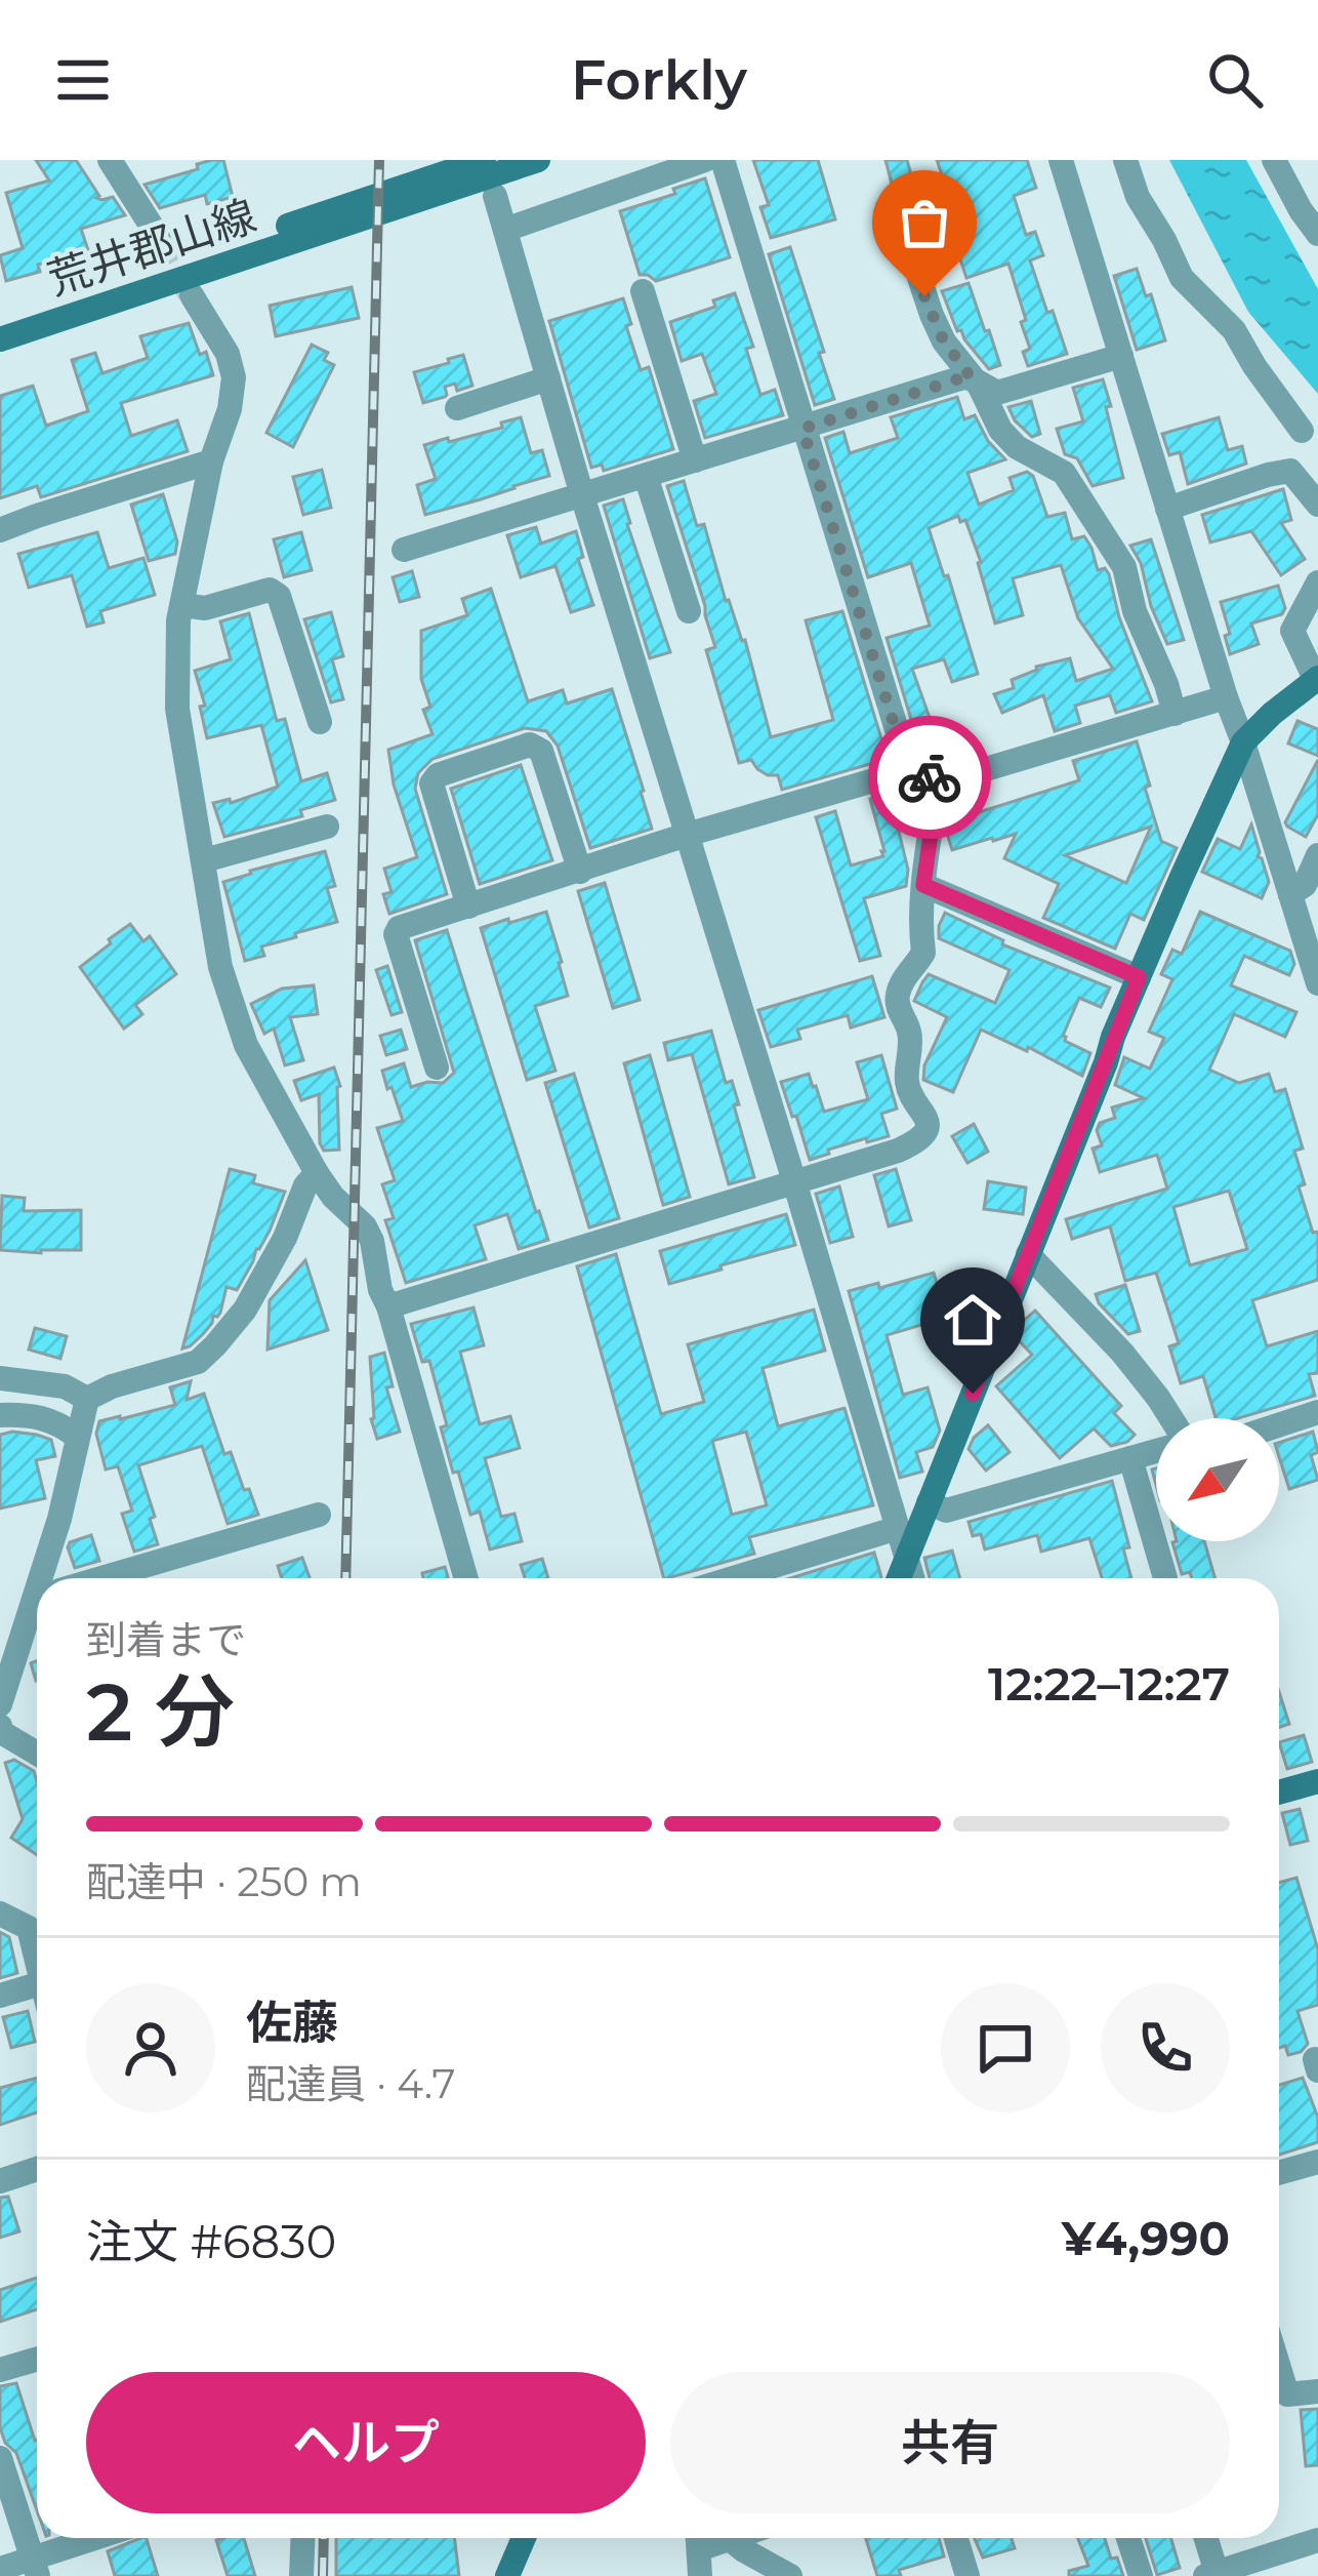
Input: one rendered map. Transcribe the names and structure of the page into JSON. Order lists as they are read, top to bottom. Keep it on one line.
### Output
{"streets":{"street":["荒井郡山線"]},"north":"bottom left","page":{"header":"Forkly","heading":["2 分","到着まで","12:22–12:27"],"panel":["佐藤","配達員 · 4.7","注文 #6830","¥4,990"],"bar":"配達中 · 250 m","buttons":["ヘルプ","共有"]}}
